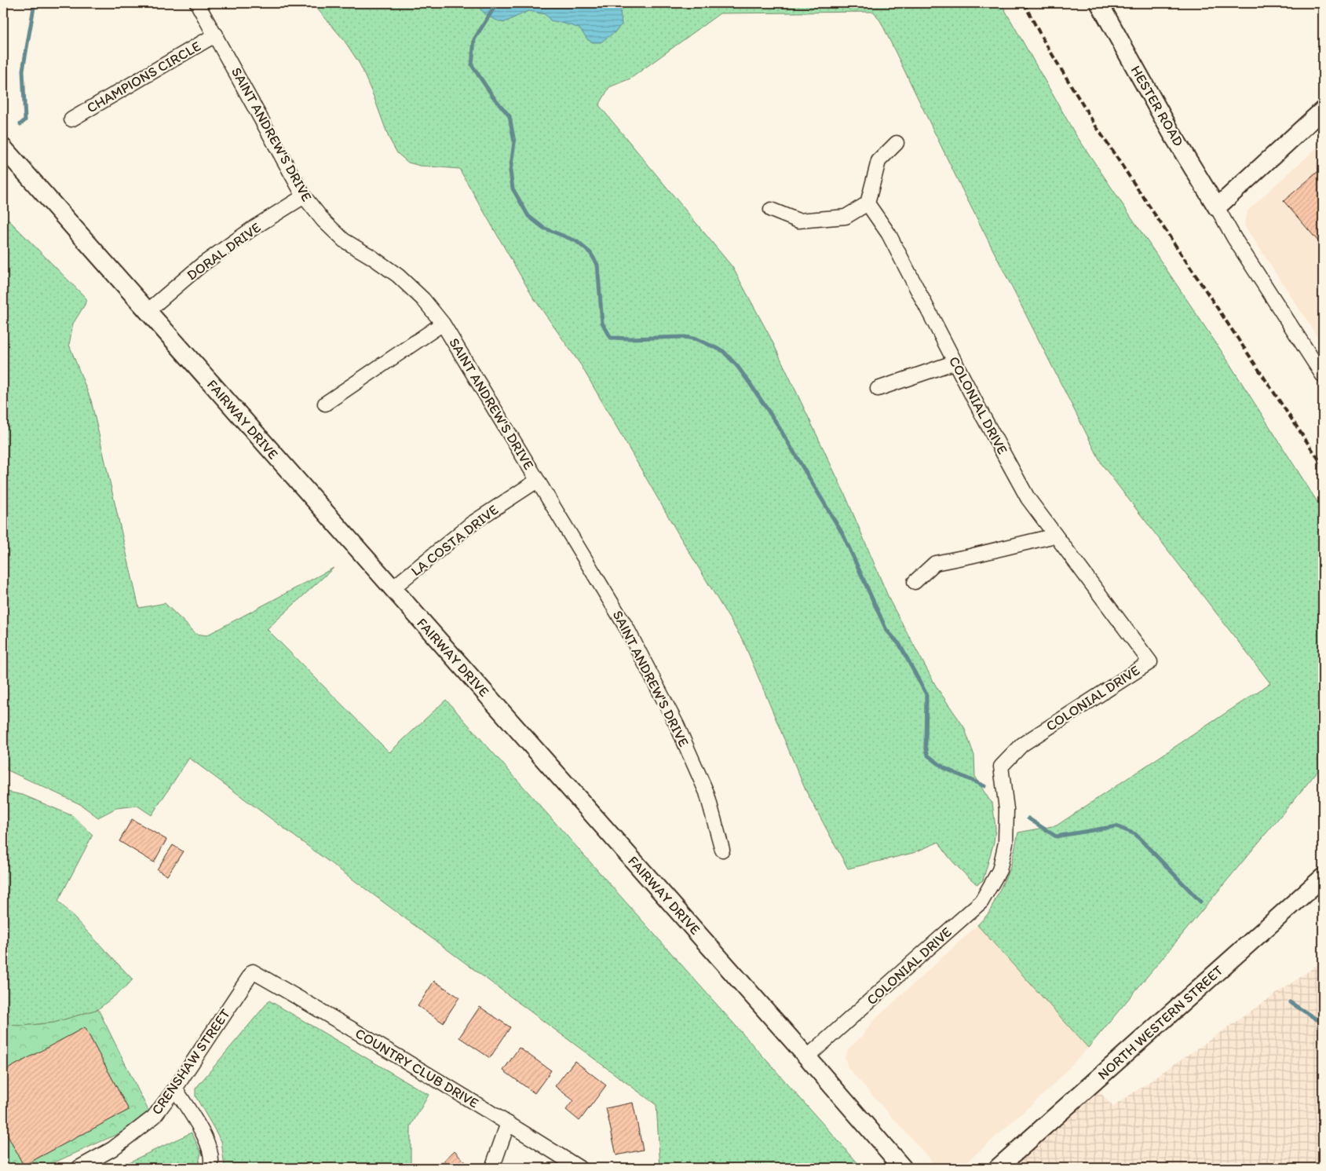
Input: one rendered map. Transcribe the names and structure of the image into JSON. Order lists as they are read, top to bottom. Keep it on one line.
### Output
{"streets":{"main road":["HESTER ROAD","FAIRWAY DRIVE","NORTH WESTERN STREET"],"street":["CHAMPIONS CIRCLE","SAINT ANDREW'S DRIVE","DORAL DRIVE","COLONIAL DRIVE","LA COSTA DRIVE","CRENSHAW STREET","COUNTRY CLUB DRIVE"]},"crossings":[["CHAMPIONS CIRCLE","SAINT ANDREW'S DRIVE"],["SAINT ANDREW'S DRIVE","DORAL DRIVE"],["SAINT ANDREW'S DRIVE","LA COSTA DRIVE"],["DORAL DRIVE","FAIRWAY DRIVE"],["COLONIAL DRIVE","FAIRWAY DRIVE"],["FAIRWAY DRIVE","LA COSTA DRIVE"],["CRENSHAW STREET","COUNTRY CLUB DRIVE"]]}
